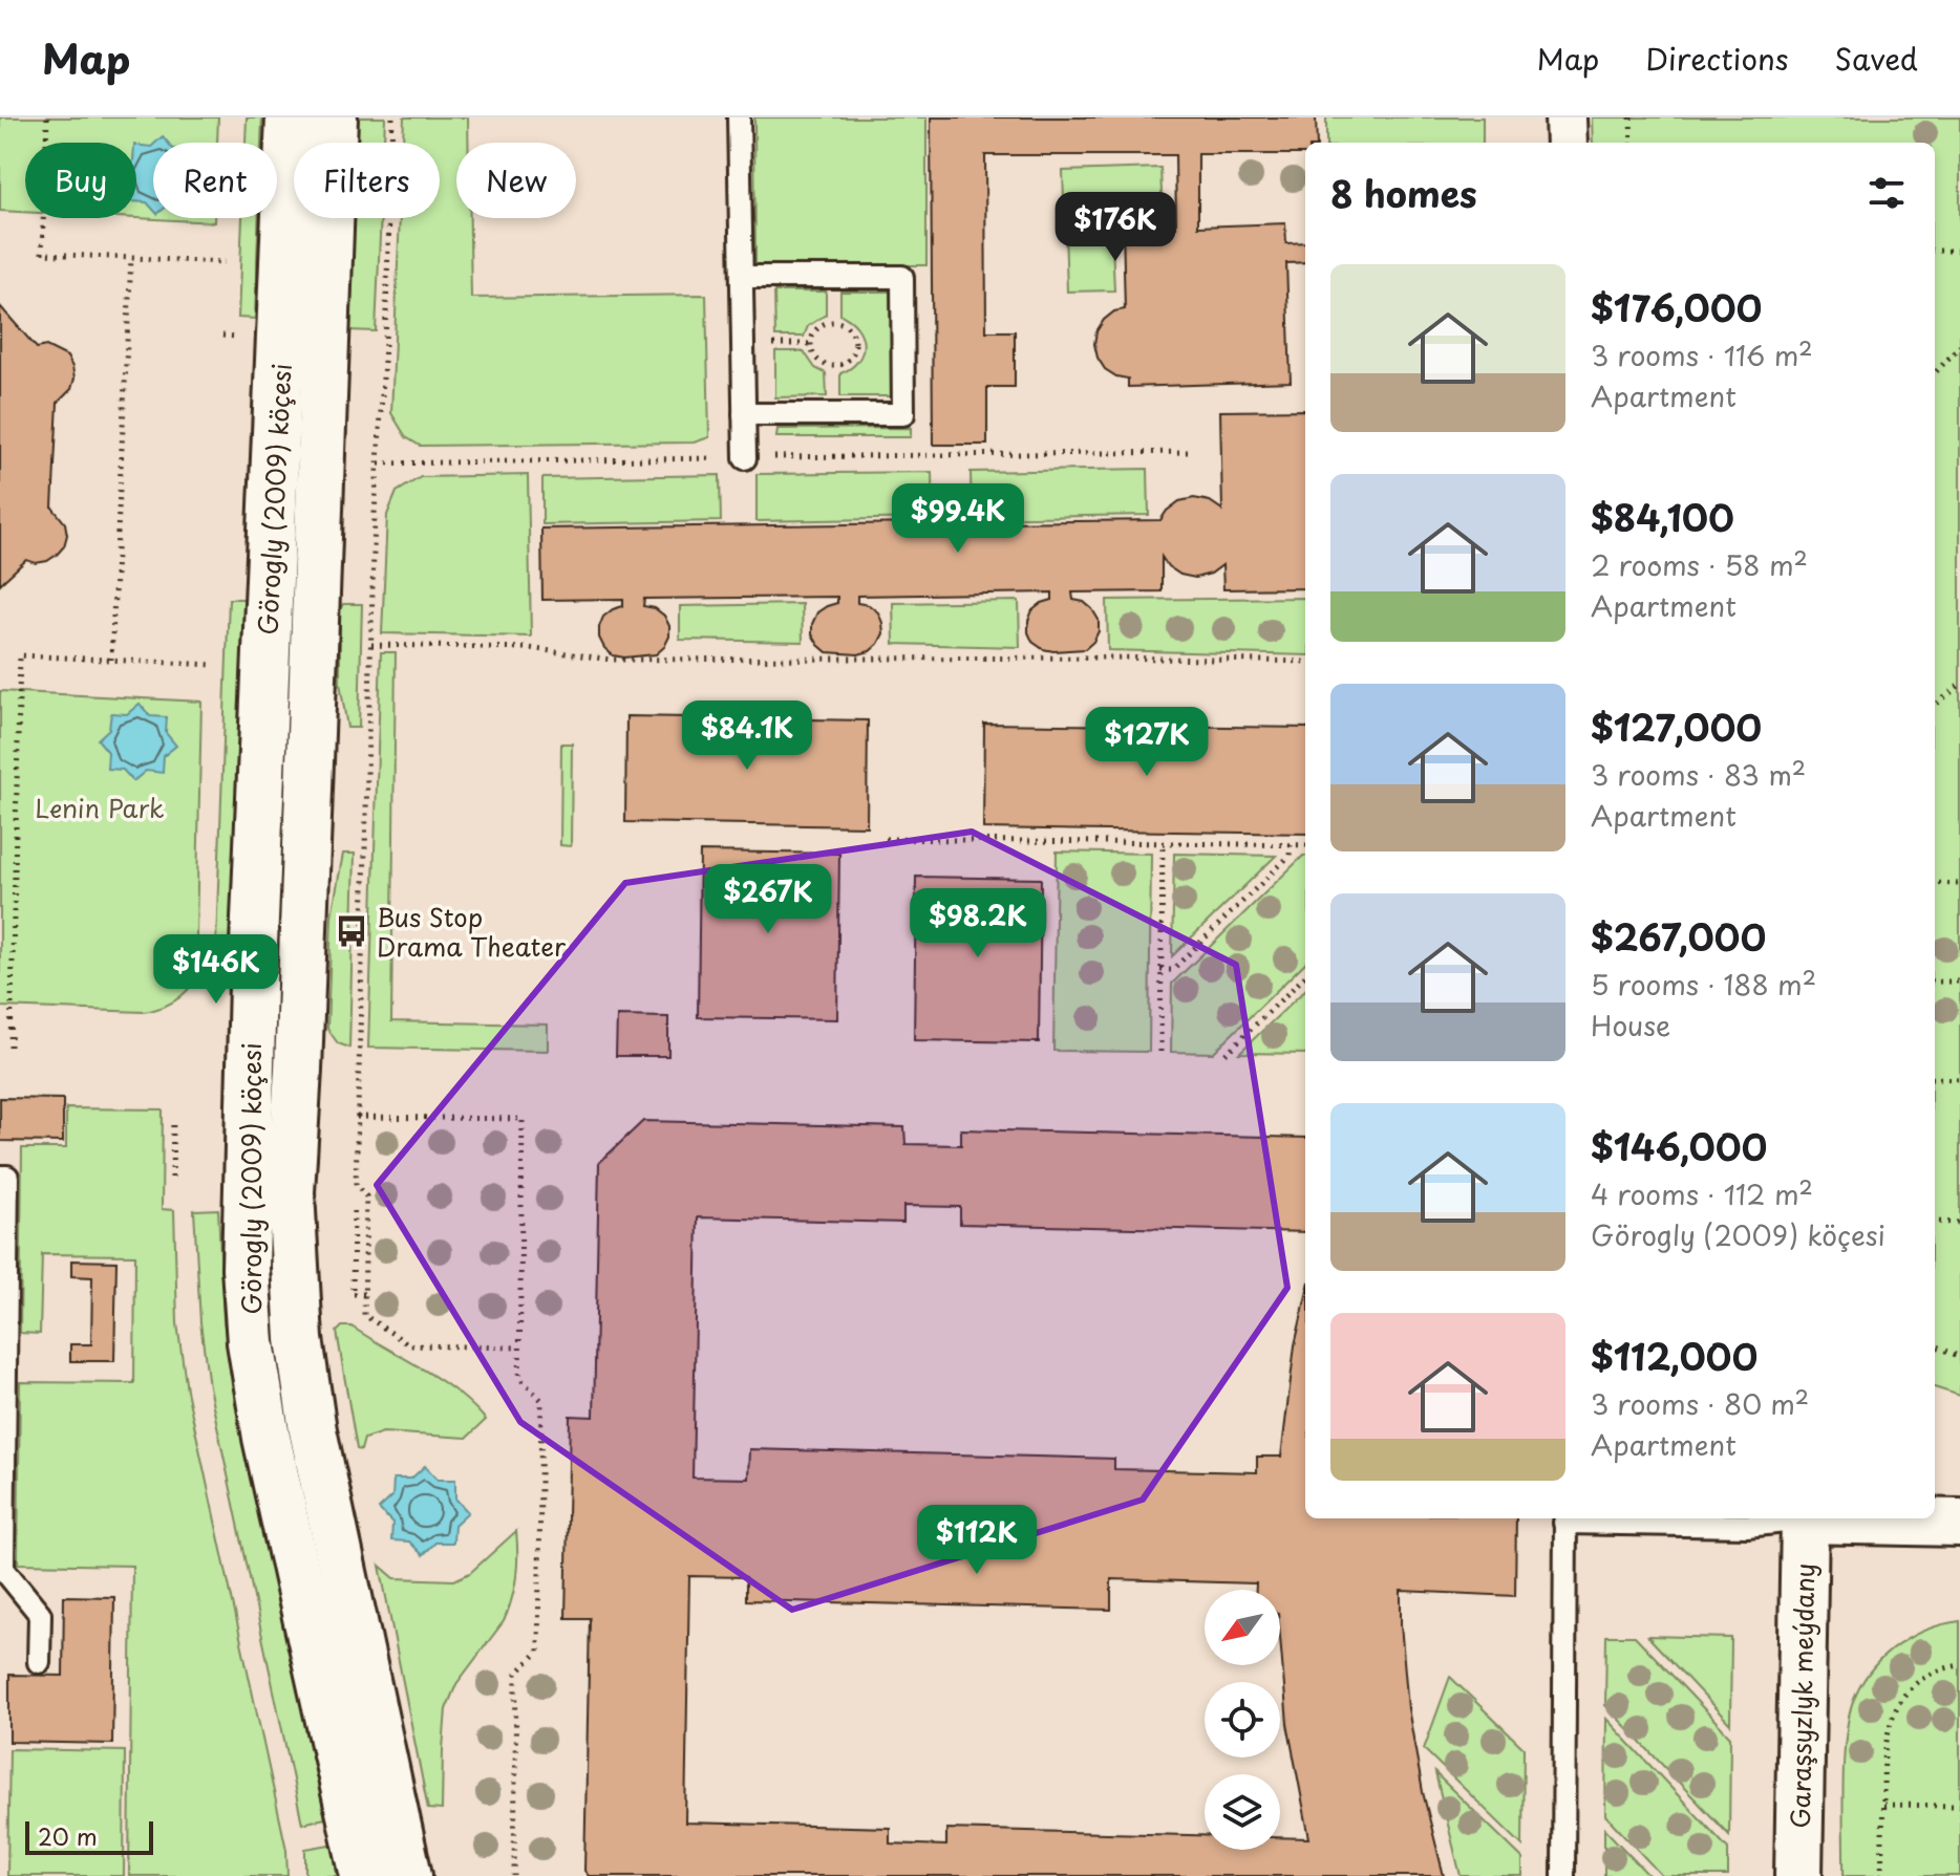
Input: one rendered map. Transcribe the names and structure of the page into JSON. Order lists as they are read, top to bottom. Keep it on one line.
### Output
{"streets":{"street":["Görogly (2009) köçesi","Garaşsyzlyk meýdany"]},"parks":["Lenin Park"],"places":{"bus stop":["Bus Stop Drama Theater"]},"scale_bar":"20 m","north":"bottom left","page":{"header":"Map","nav":["Map","Directions","Saved"],"chip":["Buy","Rent","Filters","New"],"heading":"8 homes","price":["$176K","$99.4K","$84.1K","$127K","$267K","$98.2K","$146K","$112K"],"list":[{"name":"$176,000","note":"3 rooms · 116 m² · Apartment"},{"name":"$84,100","note":"2 rooms · 58 m² · Apartment"},{"name":"$127,000","note":"3 rooms · 83 m² · Apartment"},{"name":"$267,000","note":"5 rooms · 188 m² · House"},{"name":"$146,000","note":"4 rooms · 112 m² · Görogly (2009) köçesi"},{"name":"$112,000","note":"3 rooms · 80 m² · Apartment"}],"scale":"20 m"}}
